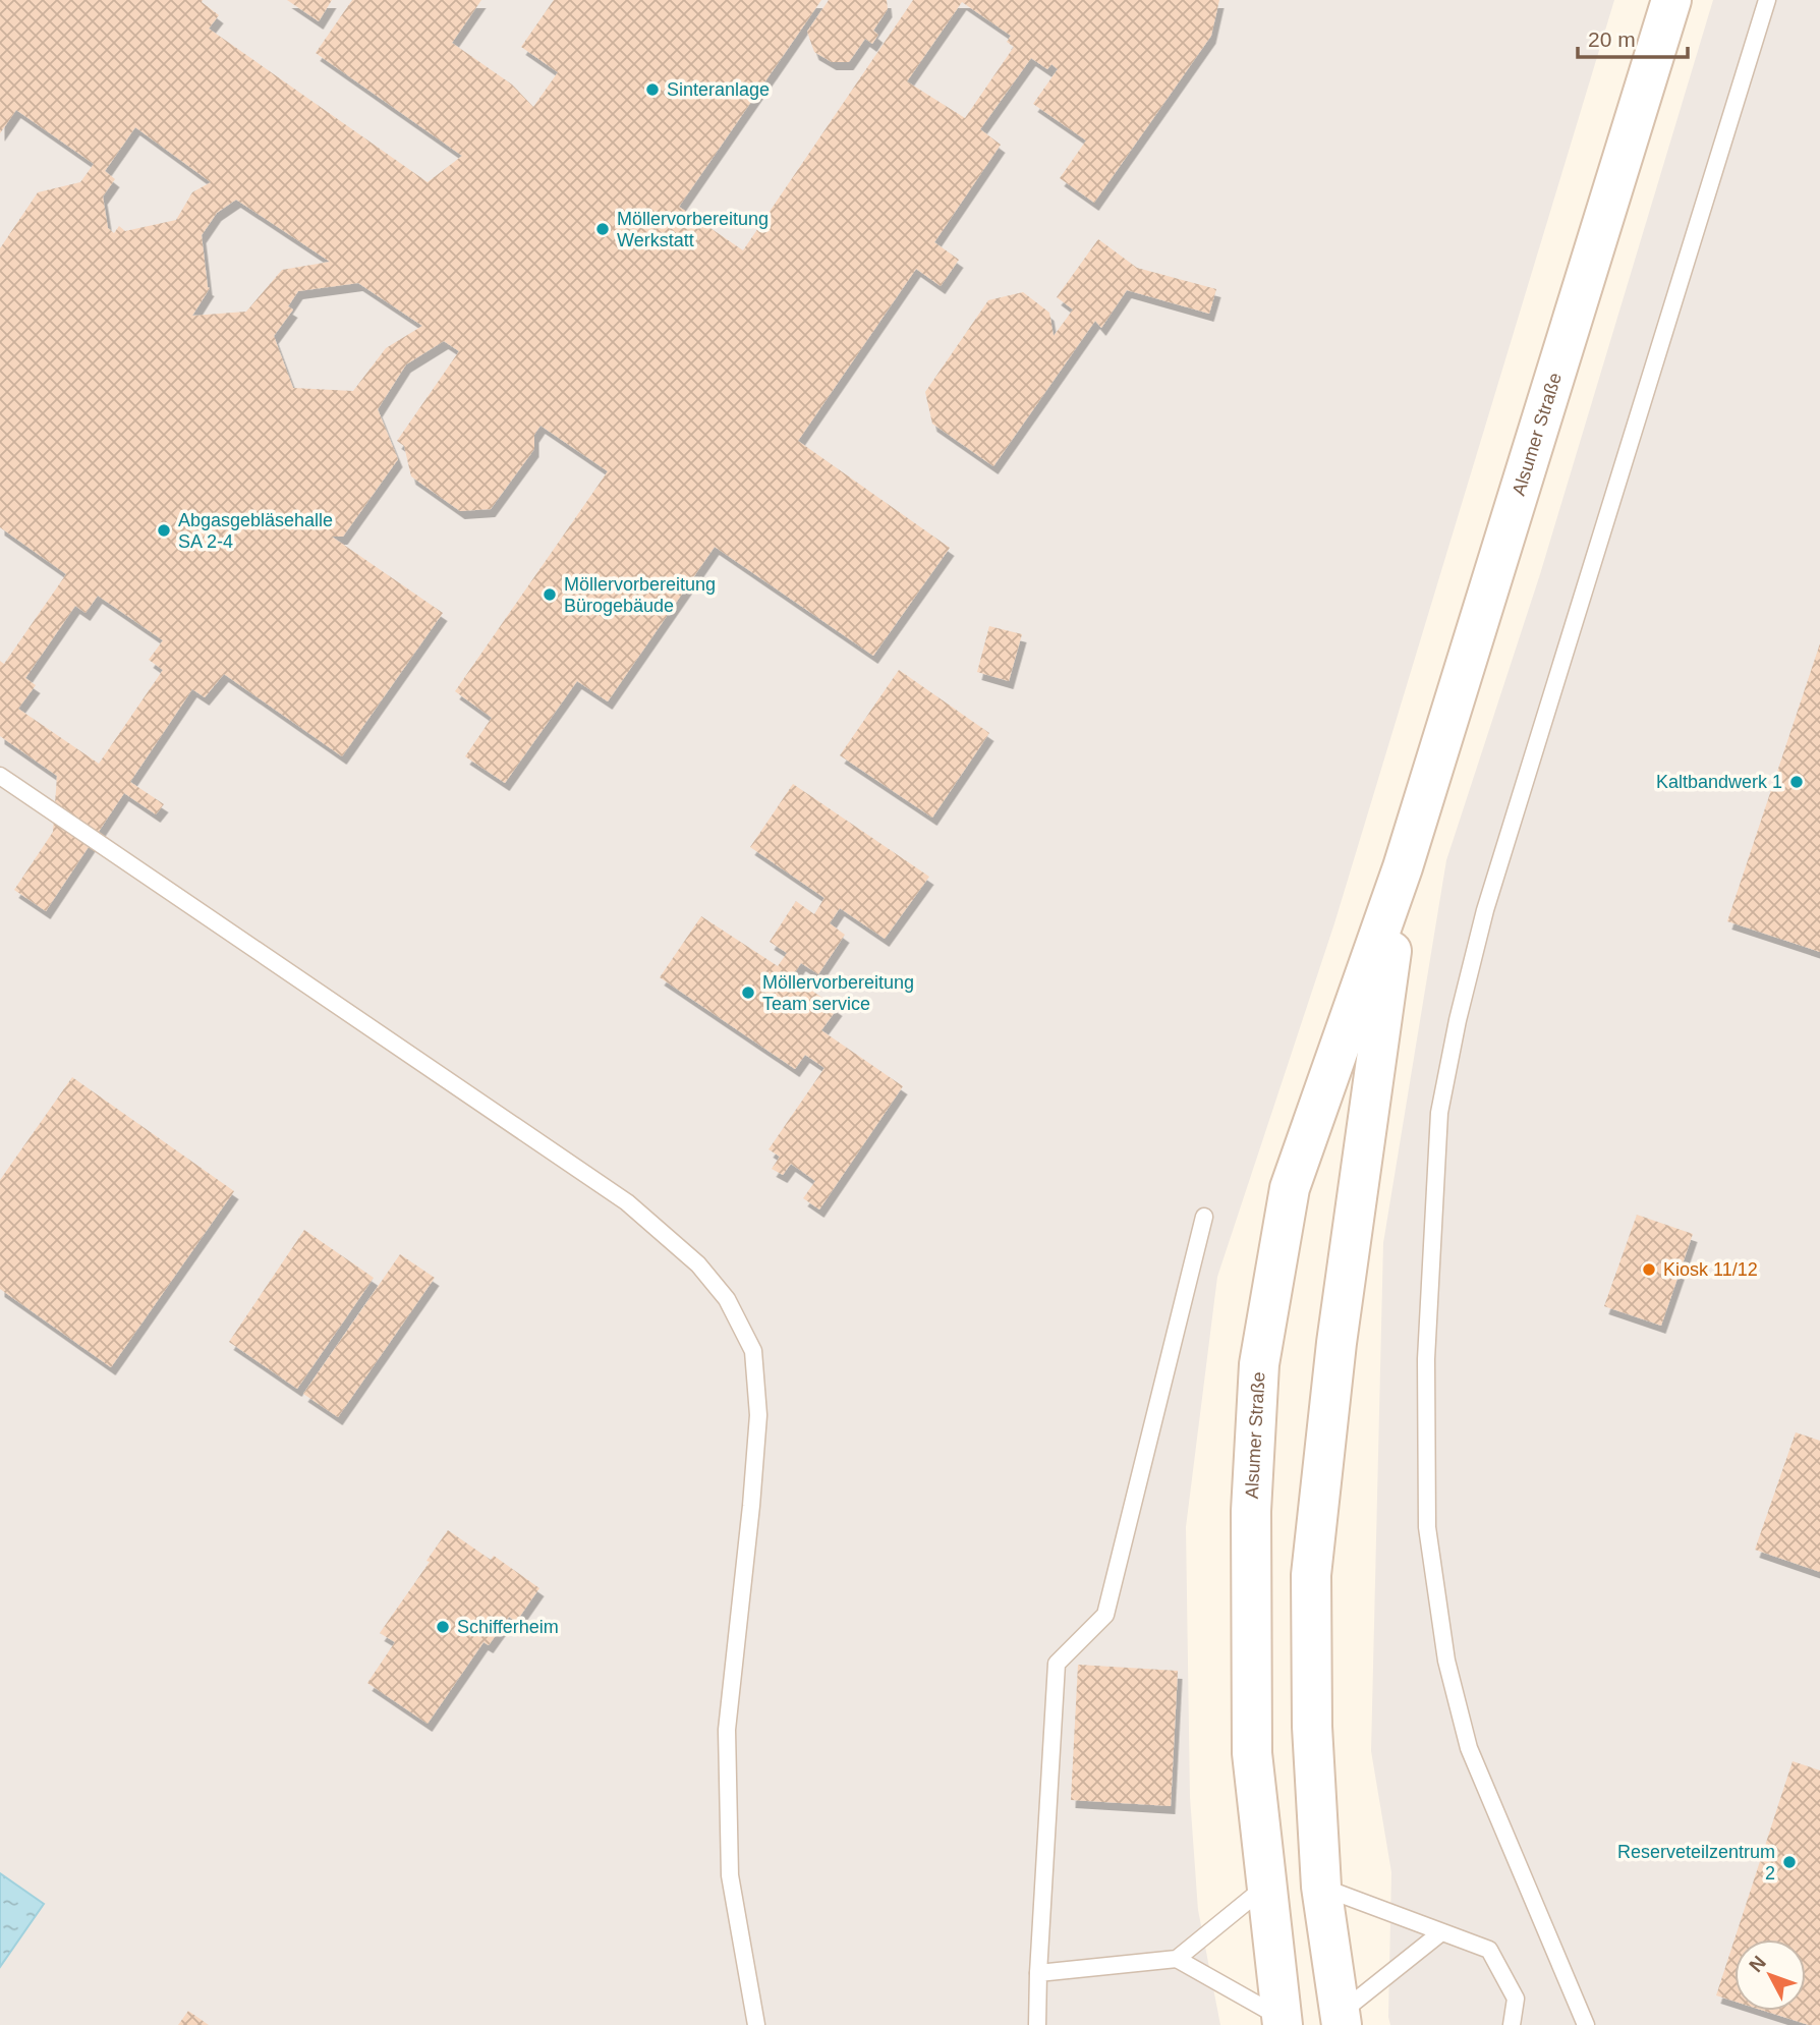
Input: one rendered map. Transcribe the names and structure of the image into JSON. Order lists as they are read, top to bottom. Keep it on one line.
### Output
{"streets":{"street":["Alsumer Straße"]},"places":["Sinteranlage","Möllervorbereitung Werkstatt","Abgasgebläsehalle SA 2-4","Möllervorbereitung Bürogebäude","Kaltbandwerk 1","Möllervorbereitung Team service","Kiosk 11/12","Schifferheim","Reserveteilzentrum 2"],"scale_bar":"20 m","north":"top left"}
